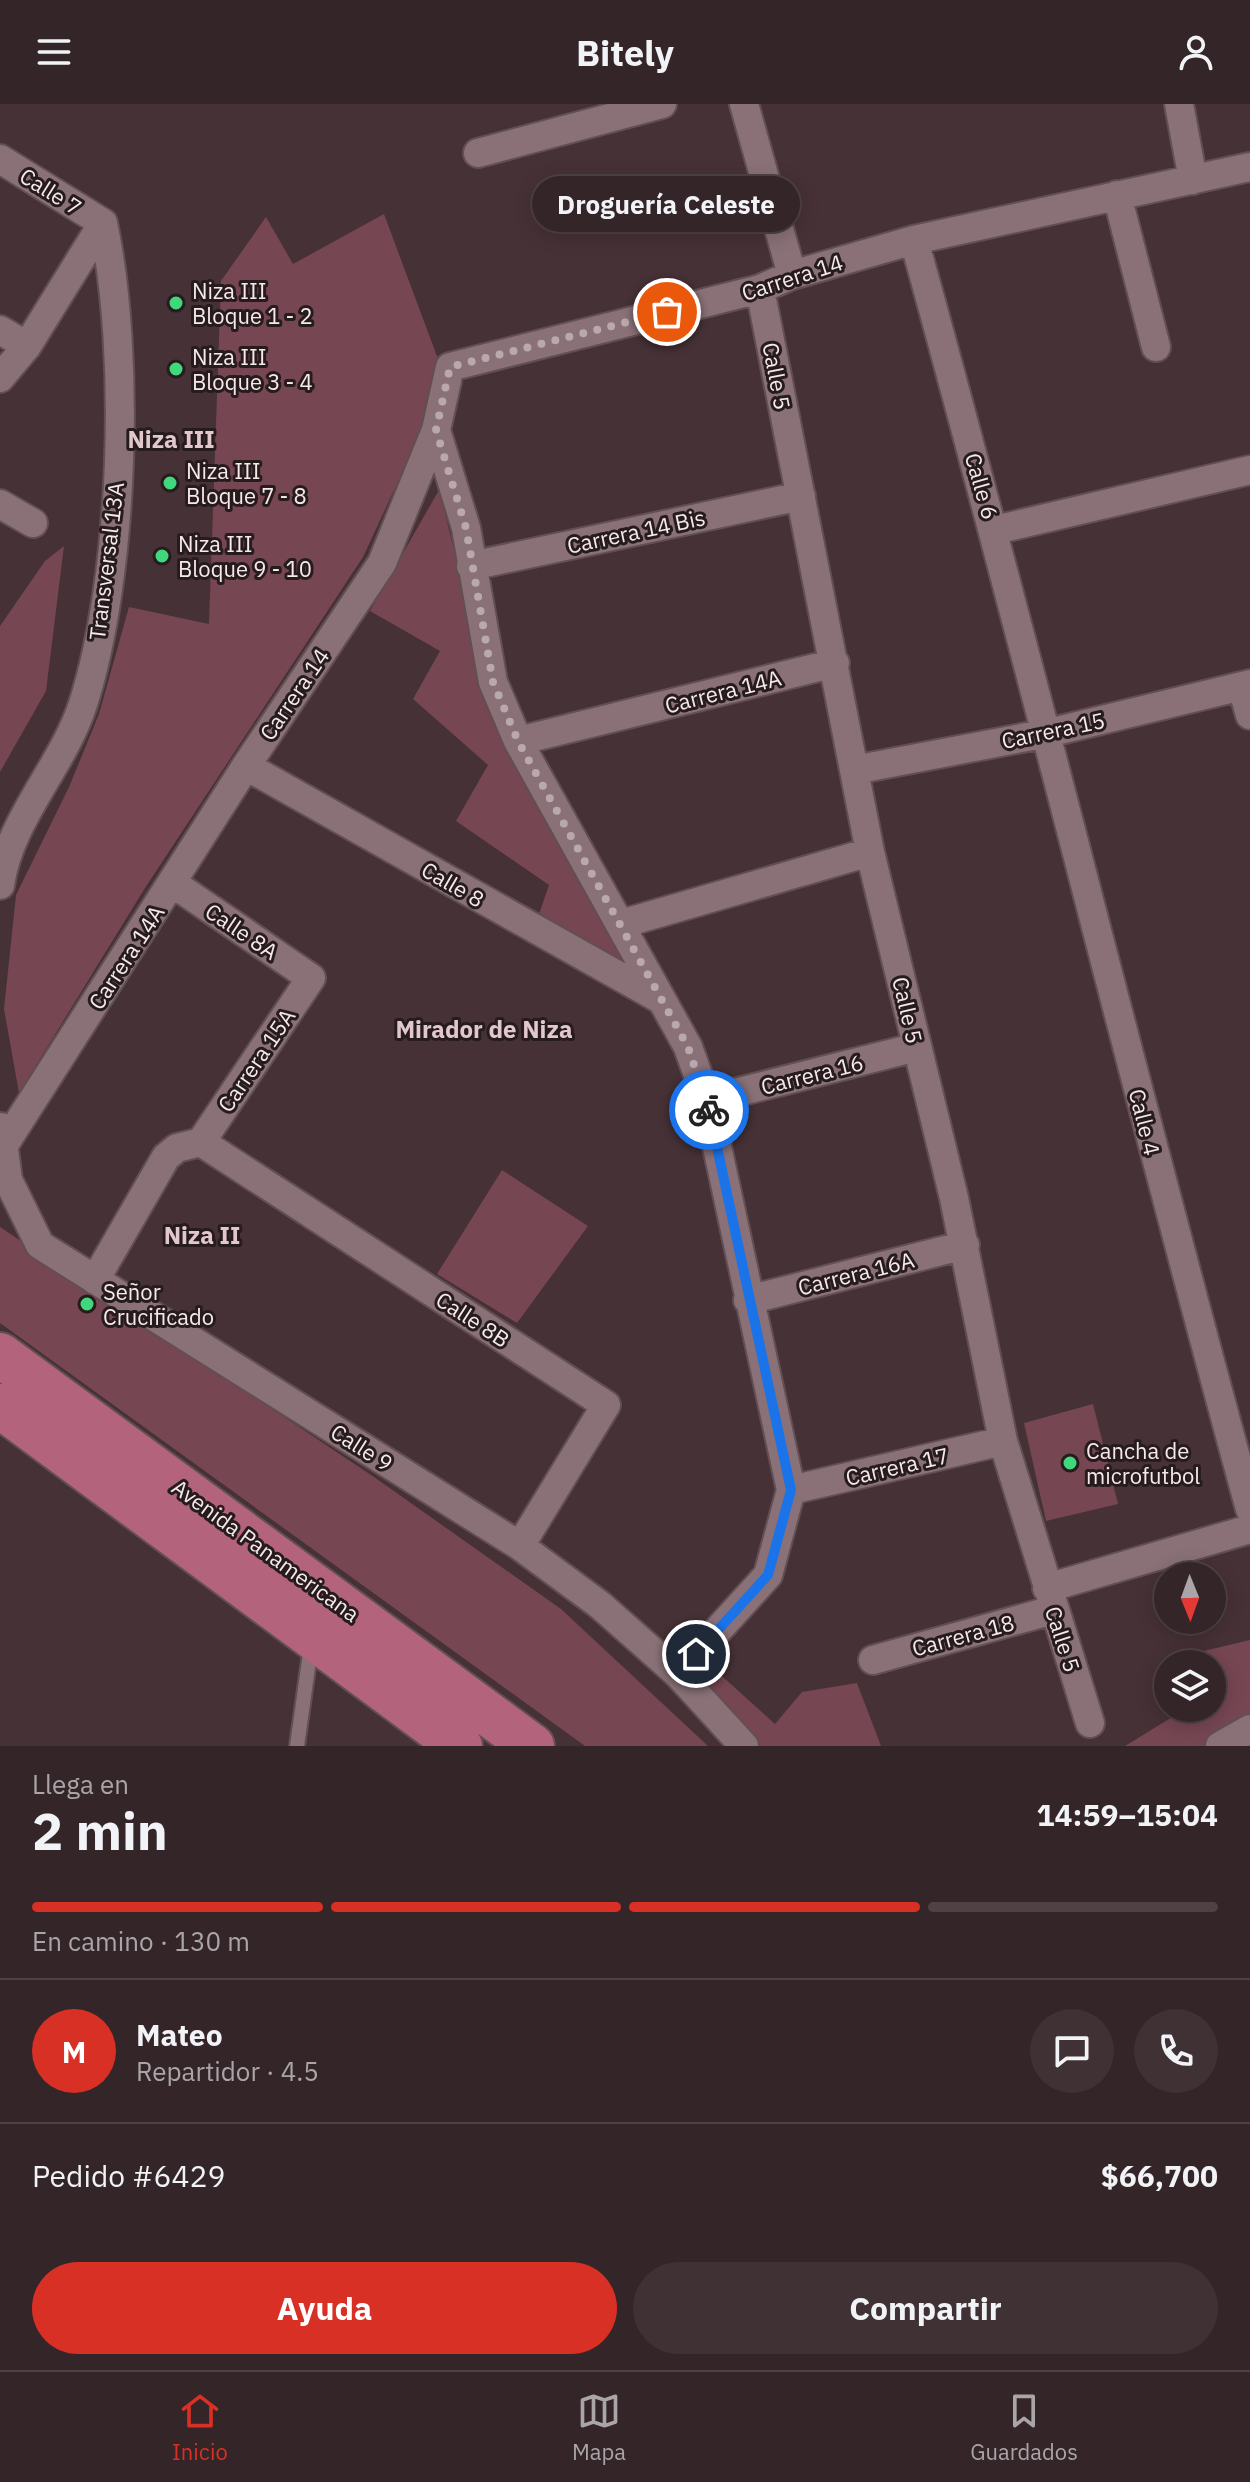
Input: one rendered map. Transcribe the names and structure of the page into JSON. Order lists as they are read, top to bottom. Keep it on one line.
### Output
{"streets":{"main road":["Avenida Panamericana"],"street":["Calle 7","Carrera 14","Calle 5","Calle 6","Carrera 14 Bis","Transversal 13A","Carrera 14A","Carrera 15","Calle 8","Calle 8A","Carrera 15A","Carrera 16","Calle 4","Carrera 16A","Calle 8B","Calle 9","Carrera 17","Carrera 18"]},"crossings":[["Calle 7","Transversal 13A"],["Carrera 14","Calle 5"],["Carrera 14","Calle 6"],["Carrera 14","Carrera 14A"],["Carrera 14","Calle 8"],["Calle 5","Carrera 14 Bis"],["Calle 5","Carrera 14A"],["Calle 5","Carrera 15"],["Calle 5","Carrera 16"],["Calle 5","Carrera 16A"],["Calle 5","Carrera 17"],["Calle 5","Carrera 18"],["Calle 6","Carrera 15"],["Calle 6","Calle 4"],["Carrera 14A","Calle 8"],["Carrera 14A","Calle 8A"],["Carrera 14A","Calle 9"],["Carrera 15","Calle 4"],["Calle 8A","Carrera 15A"],["Carrera 15A","Calle 8B"],["Calle 8B","Calle 9"]],"districts":["Niza III","Mirador de Niza","Niza II"],"places":["Niza III Bloque 1 - 2","Droguería Celeste","Niza III Bloque 3 - 4","Niza III Bloque 7 - 8","Niza III Bloque 9 - 10","Señor Crucificado","Cancha de microfutbol"],"north":"bottom","page":{"header":"Bitely","bubble":"Droguería Celeste","heading":["2 min","Llega en","14:59–15:04"],"panel":["Mateo","Repartidor · 4.5","Pedido #6429","$66,700"],"bar":"En camino · 130 m","round":"M","buttons":["Ayuda","Compartir"],"tabs":["Inicio","Mapa","Guardados"]}}
